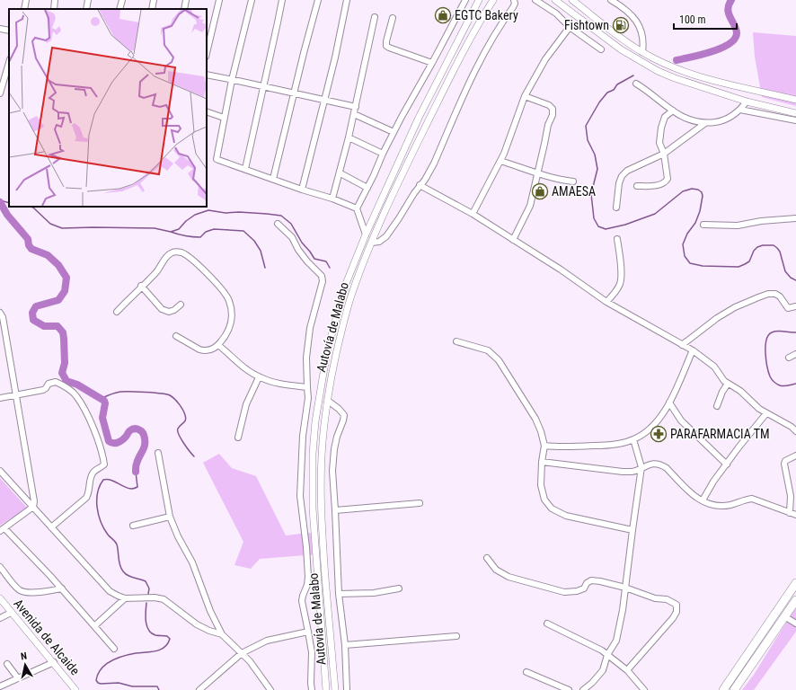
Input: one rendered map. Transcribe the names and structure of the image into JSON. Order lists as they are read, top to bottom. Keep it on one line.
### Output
{"streets":{"main road":["Autovía de Malabo","Avenida de Alcaide"]},"places":{"shop":["EGTC Bakery","AMAESA"],"fuel station":["Fishtown"],"pharmacy":["PARAFARMACIA TM"]},"scale_bar":"100 m","north":"top"}
